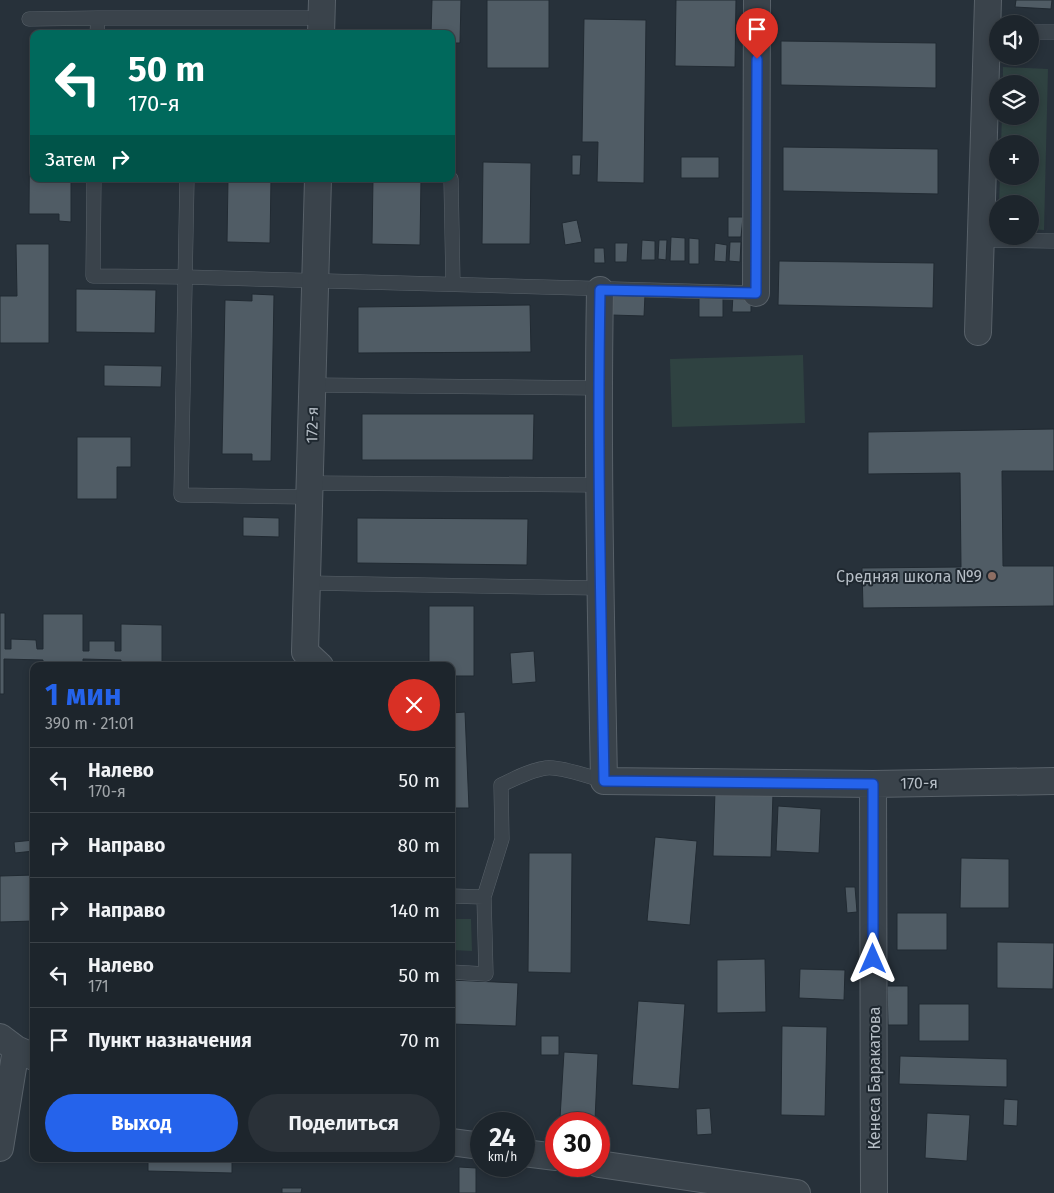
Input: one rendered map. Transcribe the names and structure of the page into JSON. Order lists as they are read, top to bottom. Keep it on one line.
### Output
{"streets":{"street":["172-я","170-я","Кенеса Баракатова"]},"crossings":[["170-я","Кенеса Баракатова"]],"places":["Средняя школа №9"],"page":{"map_buttons":["+","−"],"turn":["50 m","170-я"],"then":"Затем","heading":["1 мин","390 m · 21:01"],"list":[{"name":"Налево","note":"170-я","value":"50 m"},{"name":"Направо","value":"80 m"},{"name":"Направо","value":"140 m"},{"name":"Налево","note":"171","value":"50 m"},{"name":"Пункт назначения","value":"70 m"}],"buttons":["Выход","Поделиться"],"speed":"24 km/h","limit":"30"}}
